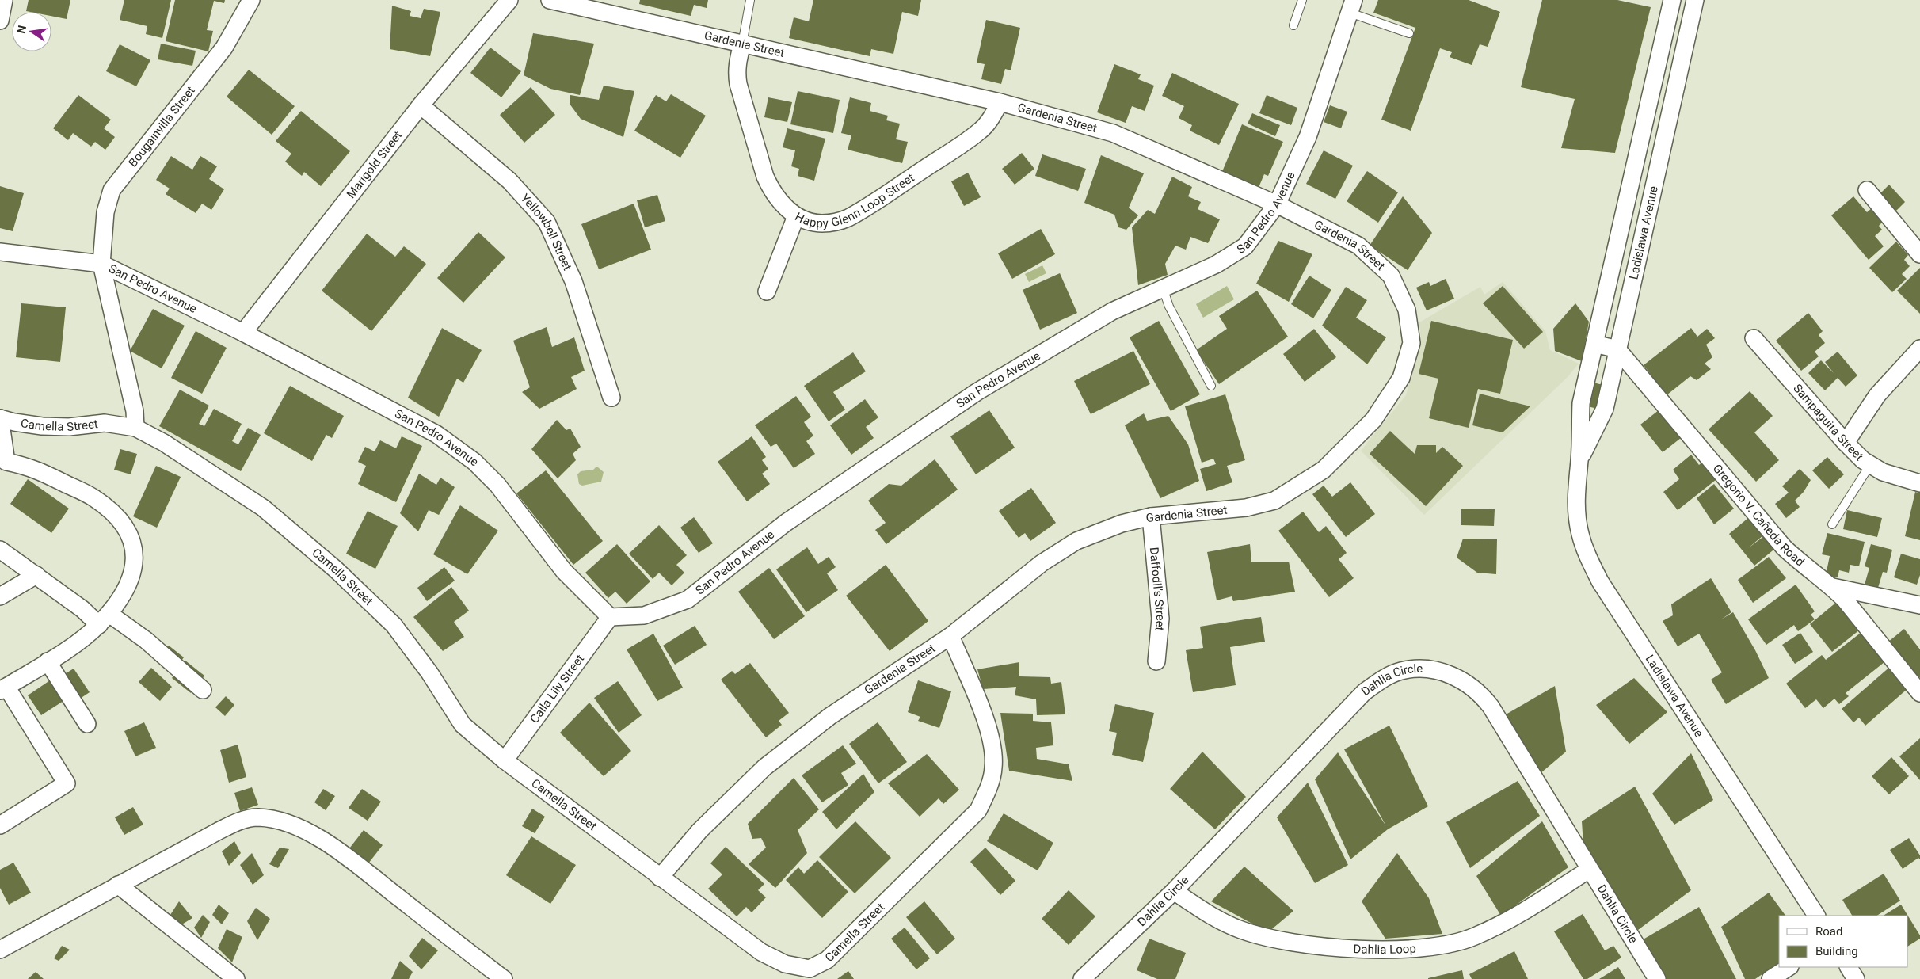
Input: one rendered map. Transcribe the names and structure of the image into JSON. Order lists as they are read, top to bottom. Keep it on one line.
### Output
{"streets":{"street":["Gardenia Street","Bougainvilla Street","Marigold Street","Happy Glenn Loop Street","San Pedro Avenue","Ladislawa Avenue","Yellowbell Street","Sampaguita Street","Camella Street","Gregorio V. Cañeda Road","Daffodil’s Street","Dahlia Circle","Calla Lily Street","Dahlia Loop"]},"crossings":[["Gardenia Street","Happy Glenn Loop Street"],["Gardenia Street","San Pedro Avenue"],["Gardenia Street","Camella Street"],["Gardenia Street","Daffodil’s Street"],["Bougainvilla Street","San Pedro Avenue"],["Bougainvilla Street","Camella Street"],["Marigold Street","San Pedro Avenue"],["Marigold Street","Yellowbell Street"],["San Pedro Avenue","Calla Lily Street"],["Ladislawa Avenue","Gregorio V. Cañeda Road"],["Camella Street","Calla Lily Street"],["Dahlia Circle","Dahlia Loop"]],"legend":["Road","Building"],"north":"left"}
